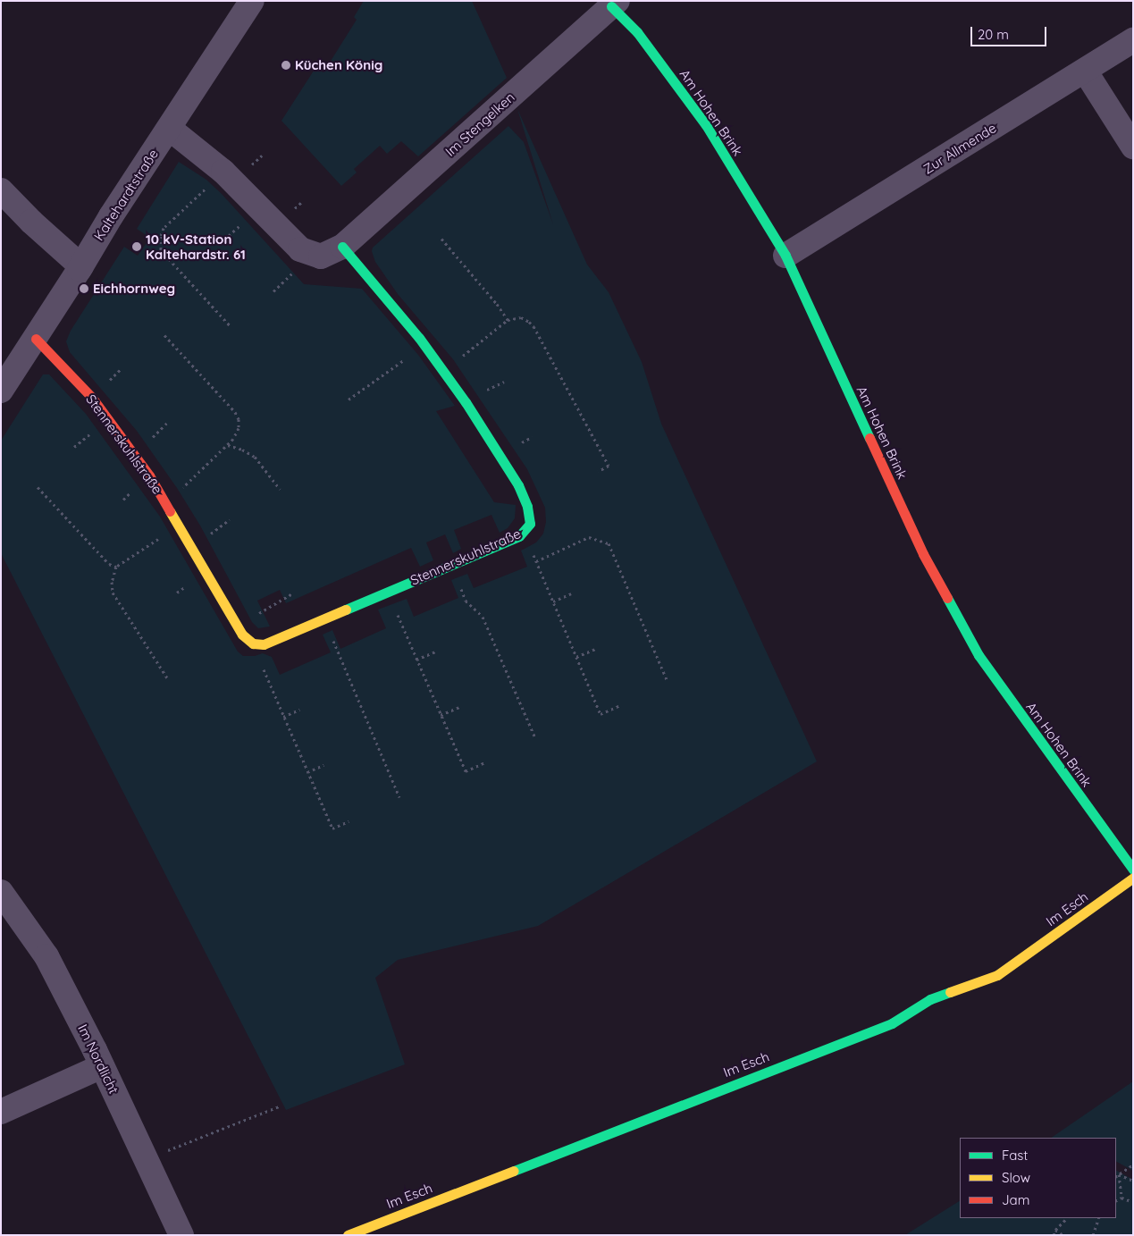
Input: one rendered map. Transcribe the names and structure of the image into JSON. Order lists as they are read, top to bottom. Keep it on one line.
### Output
{"streets":{"street":["Am Hohen Brink","Im Stengelken","Zur Allmende","Kaltehardtstraße","Stennerskuhlstraße","Im Esch","Im Nordlicht"]},"crossings":[["Am Hohen Brink","Im Stengelken"],["Am Hohen Brink","Zur Allmende"],["Im Stengelken","Stennerskuhlstraße"],["Kaltehardtstraße","Stennerskuhlstraße"]],"places":["Küchen König","10 kV-Station Kaltehardstr. 61","Eichhornweg"],"legend":["Fast","Slow","Jam"],"scale_bar":"20 m"}
